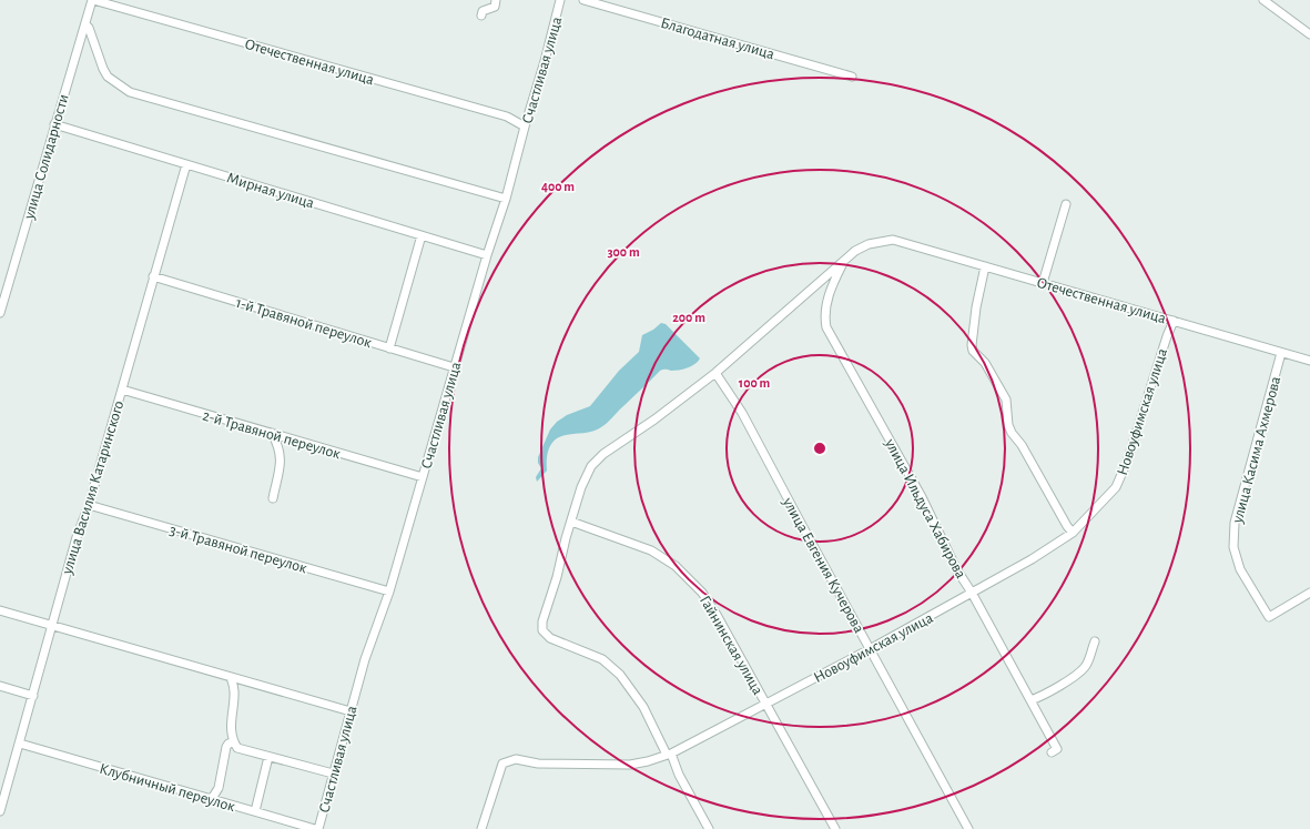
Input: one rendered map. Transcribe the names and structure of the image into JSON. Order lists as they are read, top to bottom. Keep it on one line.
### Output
{"streets":{"street":["Благодатная улица","Отечественная улица","Счастливая улица","улица Солидарности","Мирная улица","1-й Травяной переулок","Новоуфимская улица","2-й Травяной переулок","улица Касима Ахмерова","улица Василия Катаринского","улица Ильдуса Хабирова","3-й Травяной переулок","улица Евгения Кучерова","Гайнинская улица","Клубничный переулок"]},"crossings":[["Отечественная улица","Счастливая улица"],["Отечественная улица","улица Солидарности"],["Отечественная улица","Новоуфимская улица"],["Отечественная улица","улица Касима Ахмерова"],["Отечественная улица","улица Ильдуса Хабирова"],["Счастливая улица","Мирная улица"],["Счастливая улица","1-й Травяной переулок"],["Счастливая улица","2-й Травяной переулок"],["Счастливая улица","3-й Травяной переулок"],["Счастливая улица","Клубничный переулок"],["улица Солидарности","Мирная улица"],["Мирная улица","улица Василия Катаринского"],["1-й Травяной переулок","улица Василия Катаринского"],["Новоуфимская улица","улица Ильдуса Хабирова"],["Новоуфимская улица","улица Евгения Кучерова"],["Новоуфимская улица","Гайнинская улица"],["2-й Травяной переулок","улица Василия Катаринского"],["улица Василия Катаринского","3-й Травяной переулок"],["улица Василия Катаринского","Клубничный переулок"]],"rings":["400 m","300 m","200 m","100 m"]}
